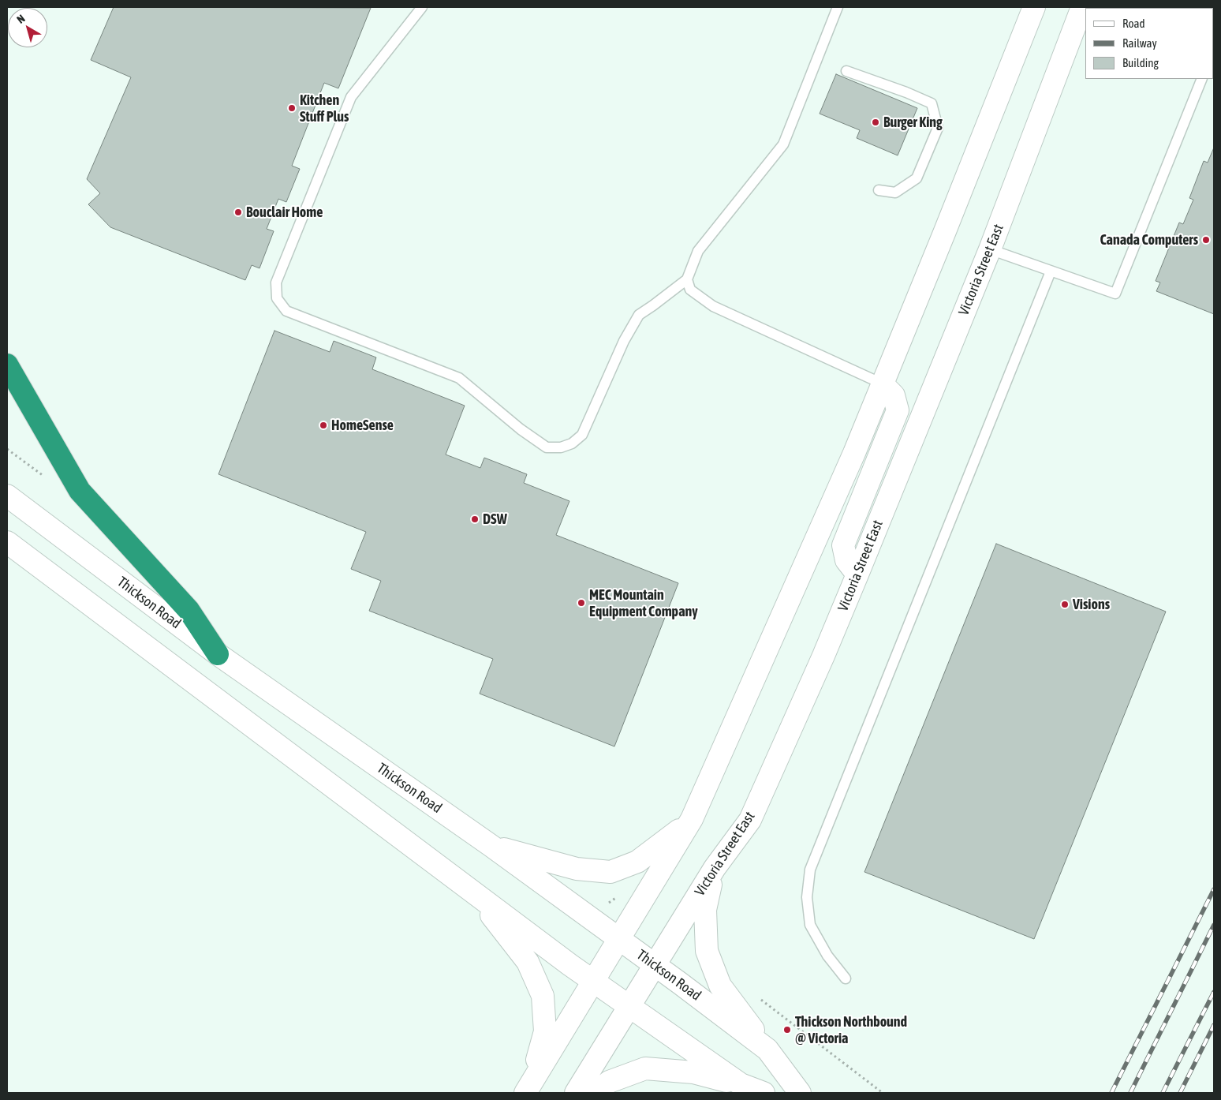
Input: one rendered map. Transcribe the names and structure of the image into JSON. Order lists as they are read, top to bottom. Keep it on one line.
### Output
{"streets":{"main road":["Victoria Street East","Thickson Road"]},"crossings":[["Victoria Street East","Thickson Road"]],"places":["Kitchen Stuff Plus","Burger King","Bouclair Home","Canada Computers","HomeSense","DSW","MEC Mountain Equipment Company","Visions","Thickson Northbound @ Victoria"],"legend":["Road","Railway","Building"],"north":"top left"}
